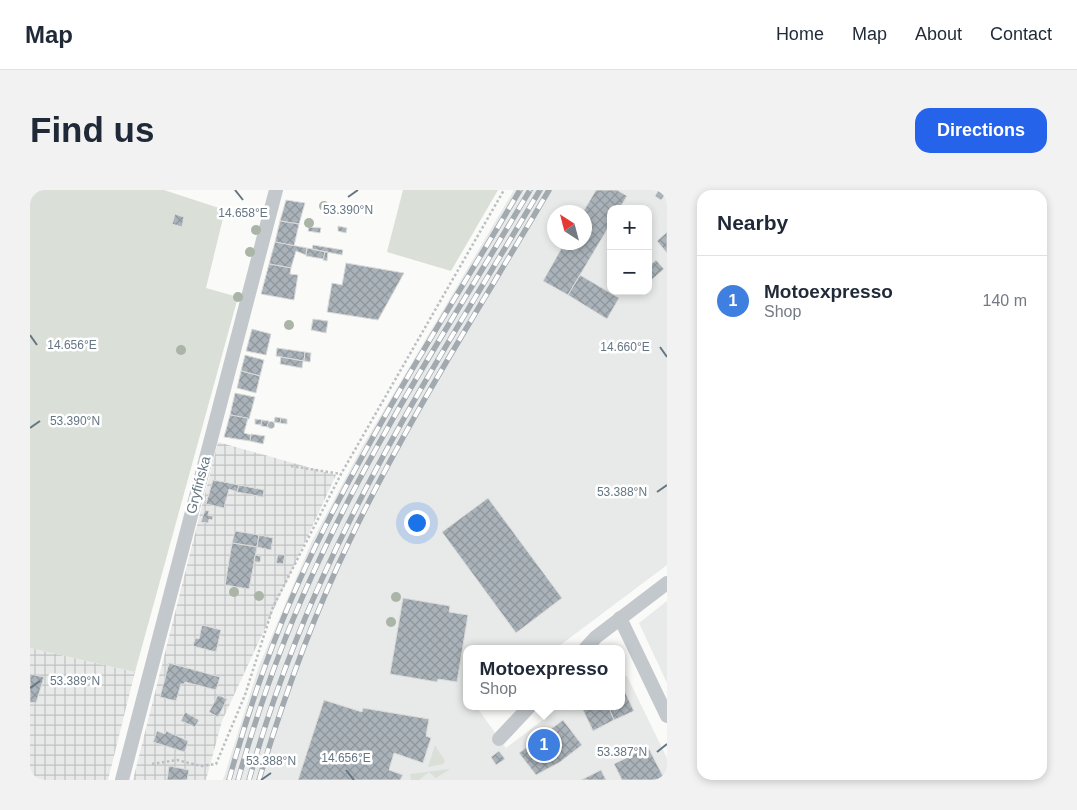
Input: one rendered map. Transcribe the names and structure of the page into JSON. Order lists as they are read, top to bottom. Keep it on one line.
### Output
{"streets":{"street":["Gryfińska"]},"north":"top left","page":{"header":"Map","nav":["Home","Map","About","Contact"],"buttons":"Directions","title":"Find us","heading":"Nearby","map_buttons":["+","−"],"list":[{"mark":"1","name":"Motoexpresso","note":"Shop","value":"140 m"}],"popup":["Motoexpresso","Shop"],"pins":"1"},"coordinates":["53.390°N","14.658°E","14.656°E","14.660°E","53.388°N","53.389°N","53.387°N"]}
